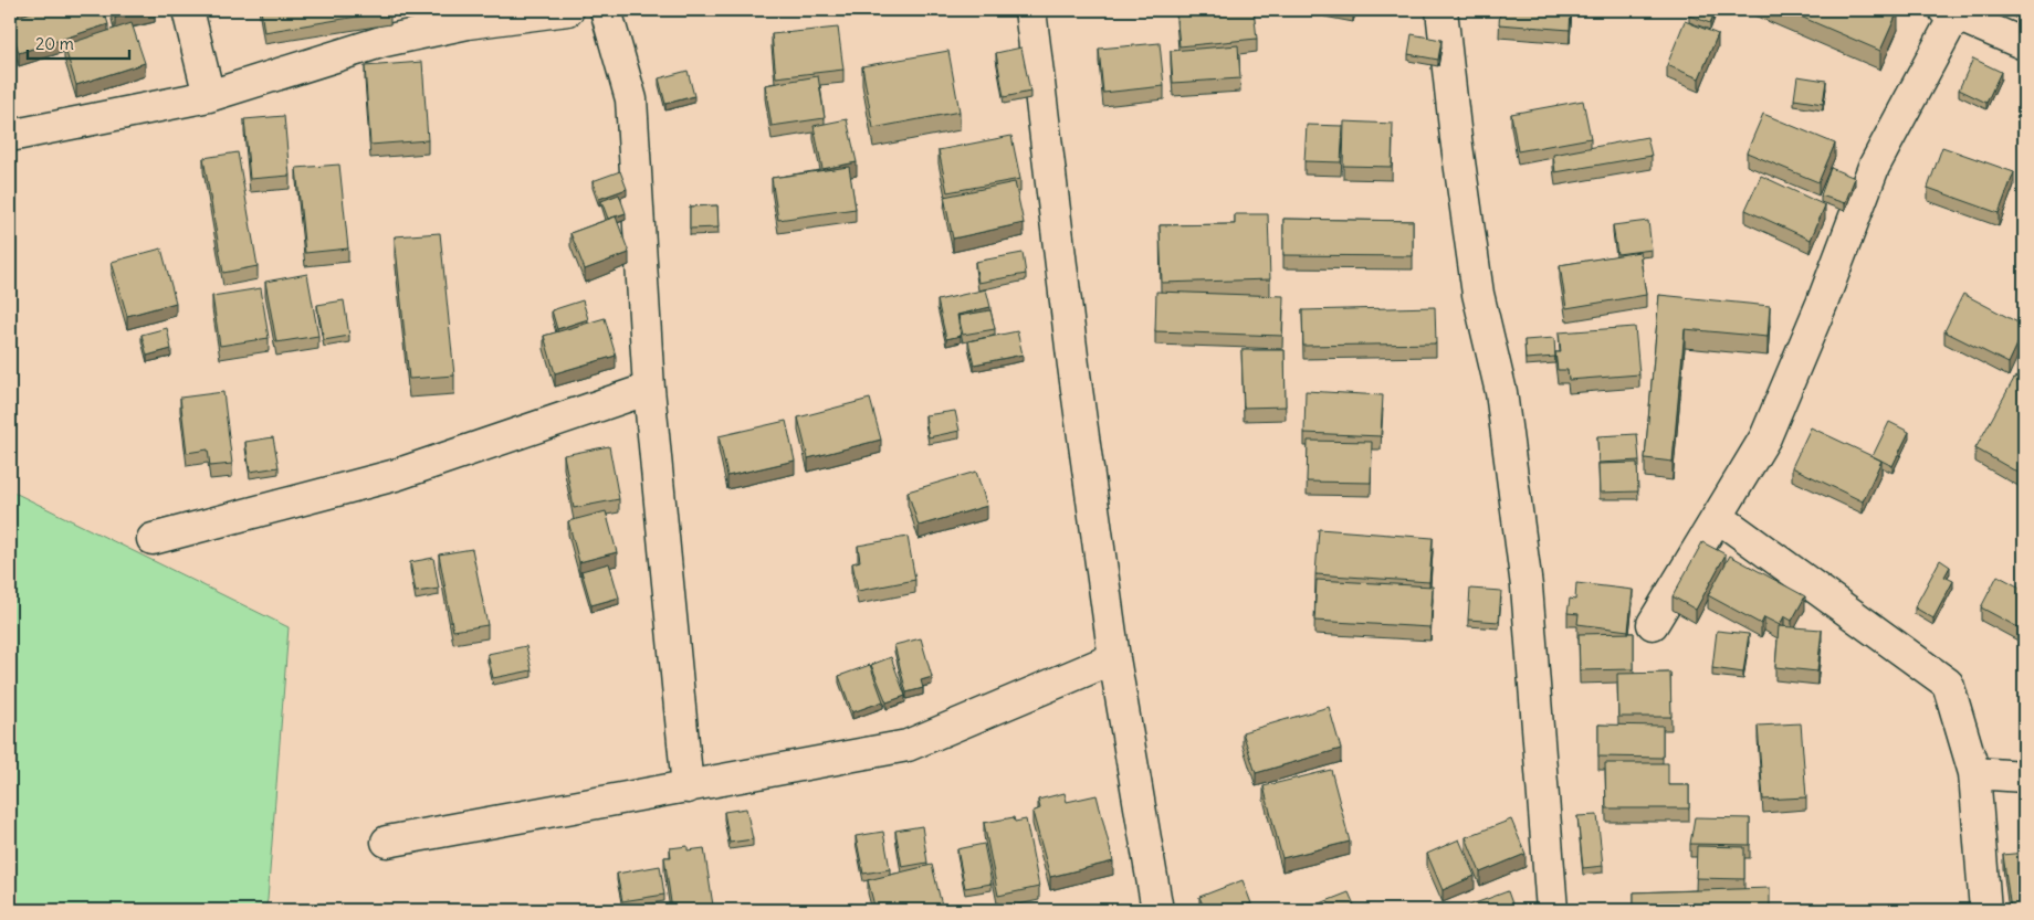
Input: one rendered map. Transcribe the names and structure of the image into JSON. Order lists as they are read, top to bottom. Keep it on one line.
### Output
{"scale_bar":"20 m"}
